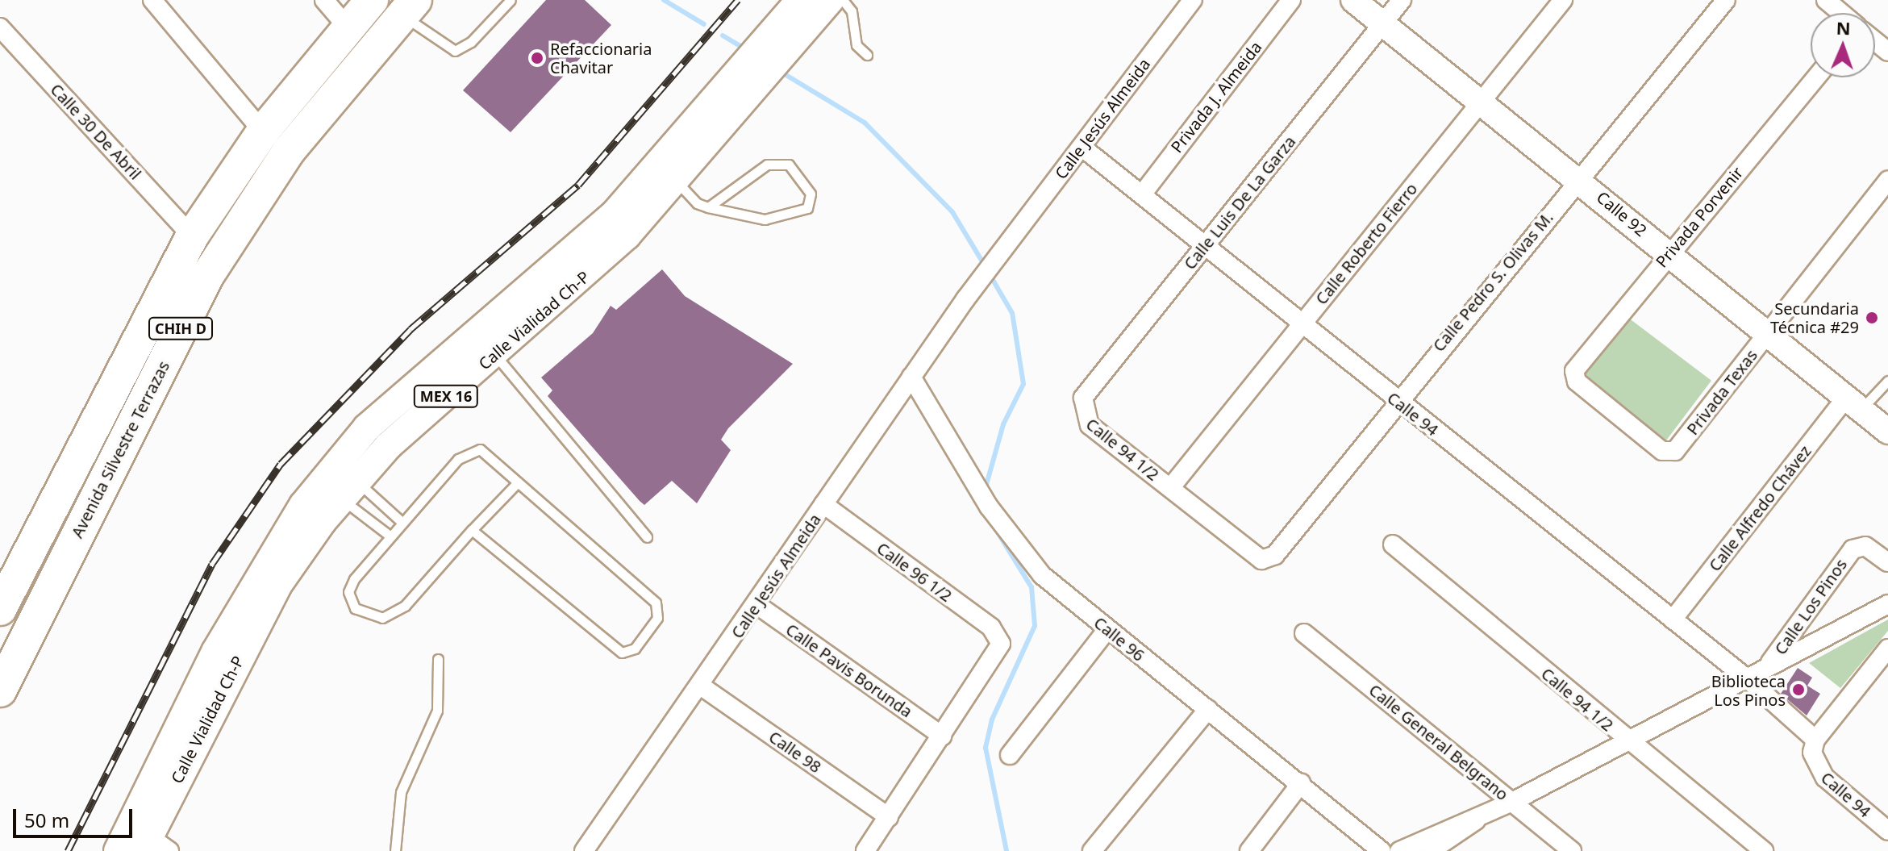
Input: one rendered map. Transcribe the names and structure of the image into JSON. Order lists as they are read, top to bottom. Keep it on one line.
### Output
{"streets":{"highway":["CHIH D","Avenida Silvestre Terrazas"],"main road":["Calle Vialidad Ch-P","MEX 16"],"street":["Privada J. Almeida","Calle Jesús Almeida","Calle 30 De Abril","Calle Luis De La Garza","Calle 92","Privada Porvenir","Calle Roberto Fierro","Calle Pedro S. Olivas M.","Privada Texas","Calle 94","Calle 94 1/2","Calle Alfredo Chávez","Calle 96 1/2","Calle Los Pinos","Calle 96","Calle Pavis Borunda","Calle General Belgrano","Calle 98"]},"crossings":[["Privada J. Almeida","Calle 94"],["Calle Jesús Almeida","Calle 94"],["Calle Jesús Almeida","Calle 96 1/2"],["Calle Jesús Almeida","Calle 96"],["Calle Jesús Almeida","Calle Pavis Borunda"],["Calle Jesús Almeida","Calle 98"],["Calle 30 De Abril","CHIH D"],["Calle Luis De La Garza","Calle 92"],["Calle Luis De La Garza","Calle 94"],["Calle Luis De La Garza","Calle 94 1/2"],["Calle 92","Privada Porvenir"],["Calle 92","Calle Roberto Fierro"],["Calle 92","Calle Pedro S. Olivas M."],["Calle 92","Privada Texas"],["Calle 92","Calle Alfredo Chávez"],["Privada Porvenir","Privada Texas"],["Calle Roberto Fierro","Calle 94"],["Calle Roberto Fierro","Calle 94 1/2"],["Calle Pedro S. Olivas M.","Calle 94"],["Calle Pedro S. Olivas M.","Calle 94 1/2"],["Calle 94","Calle Alfredo Chávez"],["Calle 96 1/2","Calle Pavis Borunda"]],"places":["Refaccionaria Chavitar","Secundaria Técnica #29","Biblioteca Los Pinos"],"scale_bar":"50 m","north":"top"}
